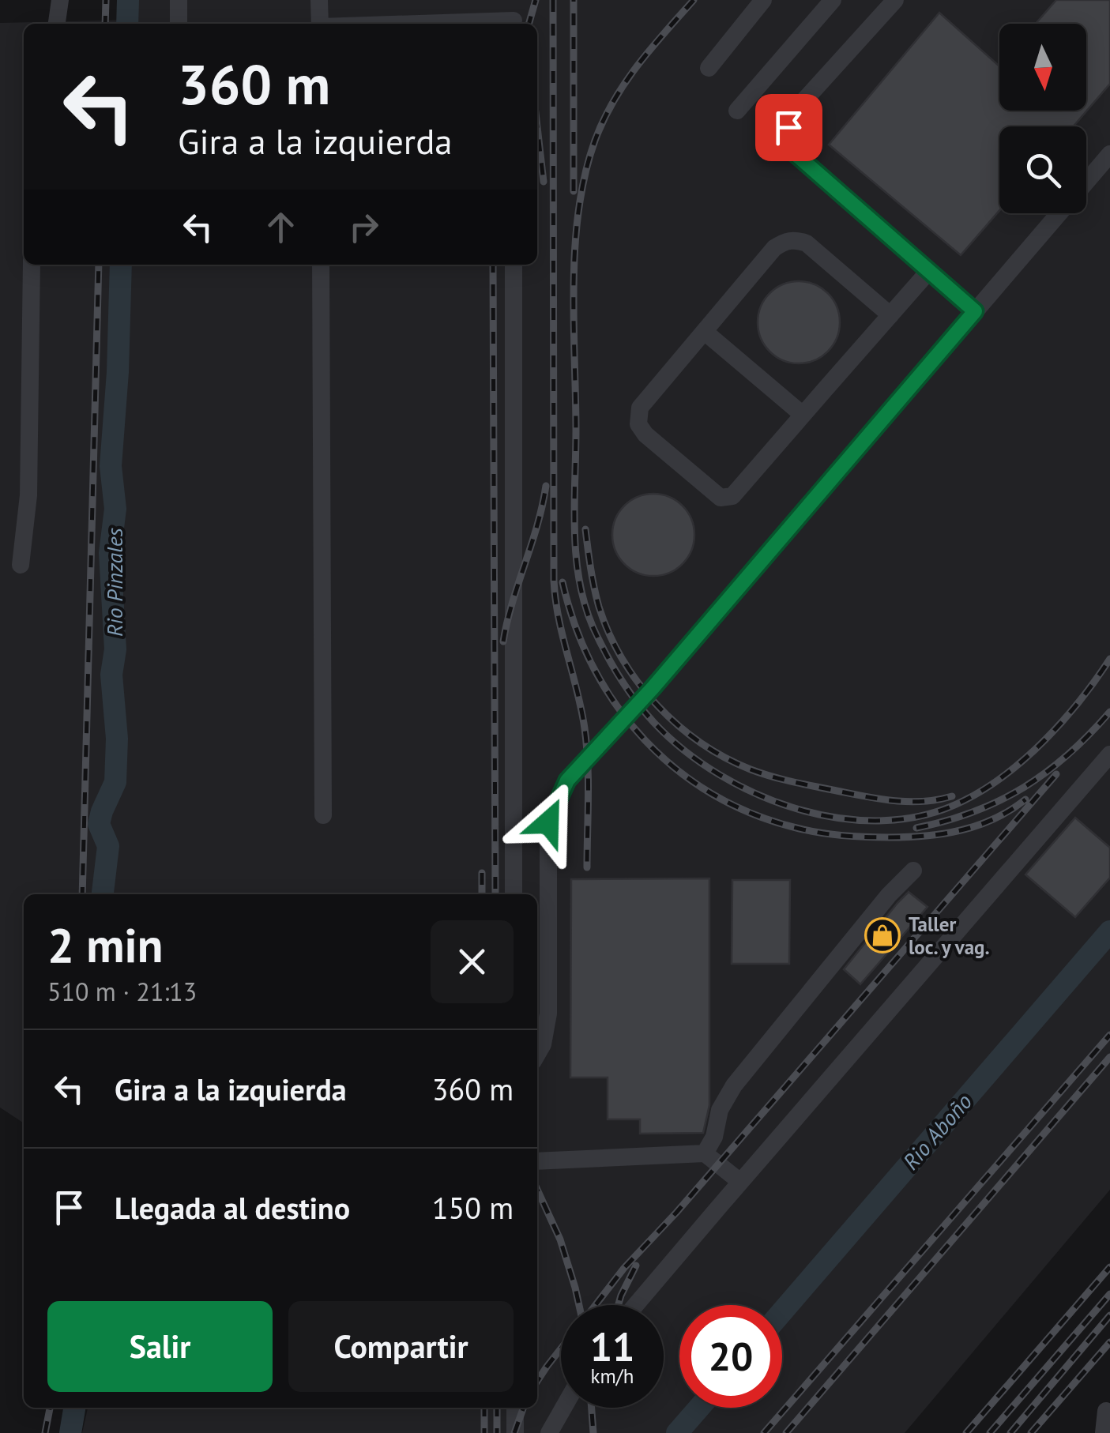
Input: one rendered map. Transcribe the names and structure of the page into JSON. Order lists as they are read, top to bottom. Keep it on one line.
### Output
{"water":["Rio Pinzales","Rio Aboño"],"places":{"shop":["Taller loc. y vag."]},"north":"bottom","page":{"turn":["360 m","Gira a la izquierda"],"heading":["2 min","510 m · 21:13"],"list":[{"name":"Gira a la izquierda","value":"360 m"},{"name":"Llegada al destino","value":"150 m"}],"buttons":["Salir","Compartir"],"speed":"11 km/h","limit":"20"}}
